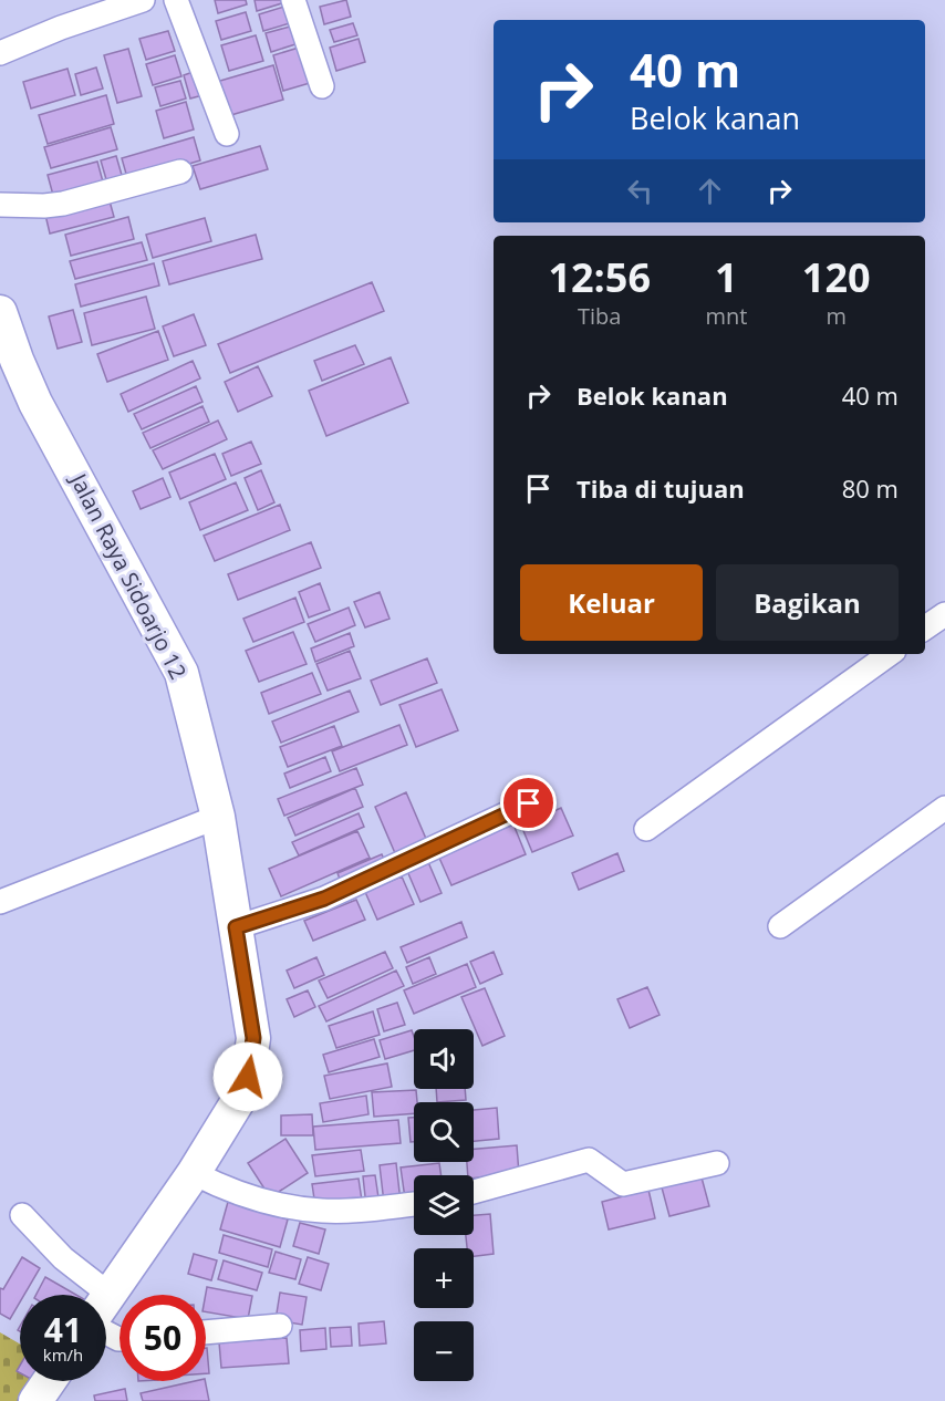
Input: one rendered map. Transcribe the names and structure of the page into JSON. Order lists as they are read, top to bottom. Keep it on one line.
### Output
{"streets":{"main road":["Jalan Raya Sidoarjo 12"]},"page":{"turn":["40 m","Belok kanan"],"eta":["12:56","Tiba","1","mnt","120","m"],"list":[{"name":"Belok kanan","value":"40 m"},{"name":"Tiba di tujuan","value":"80 m"}],"buttons":["Keluar","Bagikan"],"map_buttons":["+","−"],"speed":"41 km/h","limit":"50"}}
